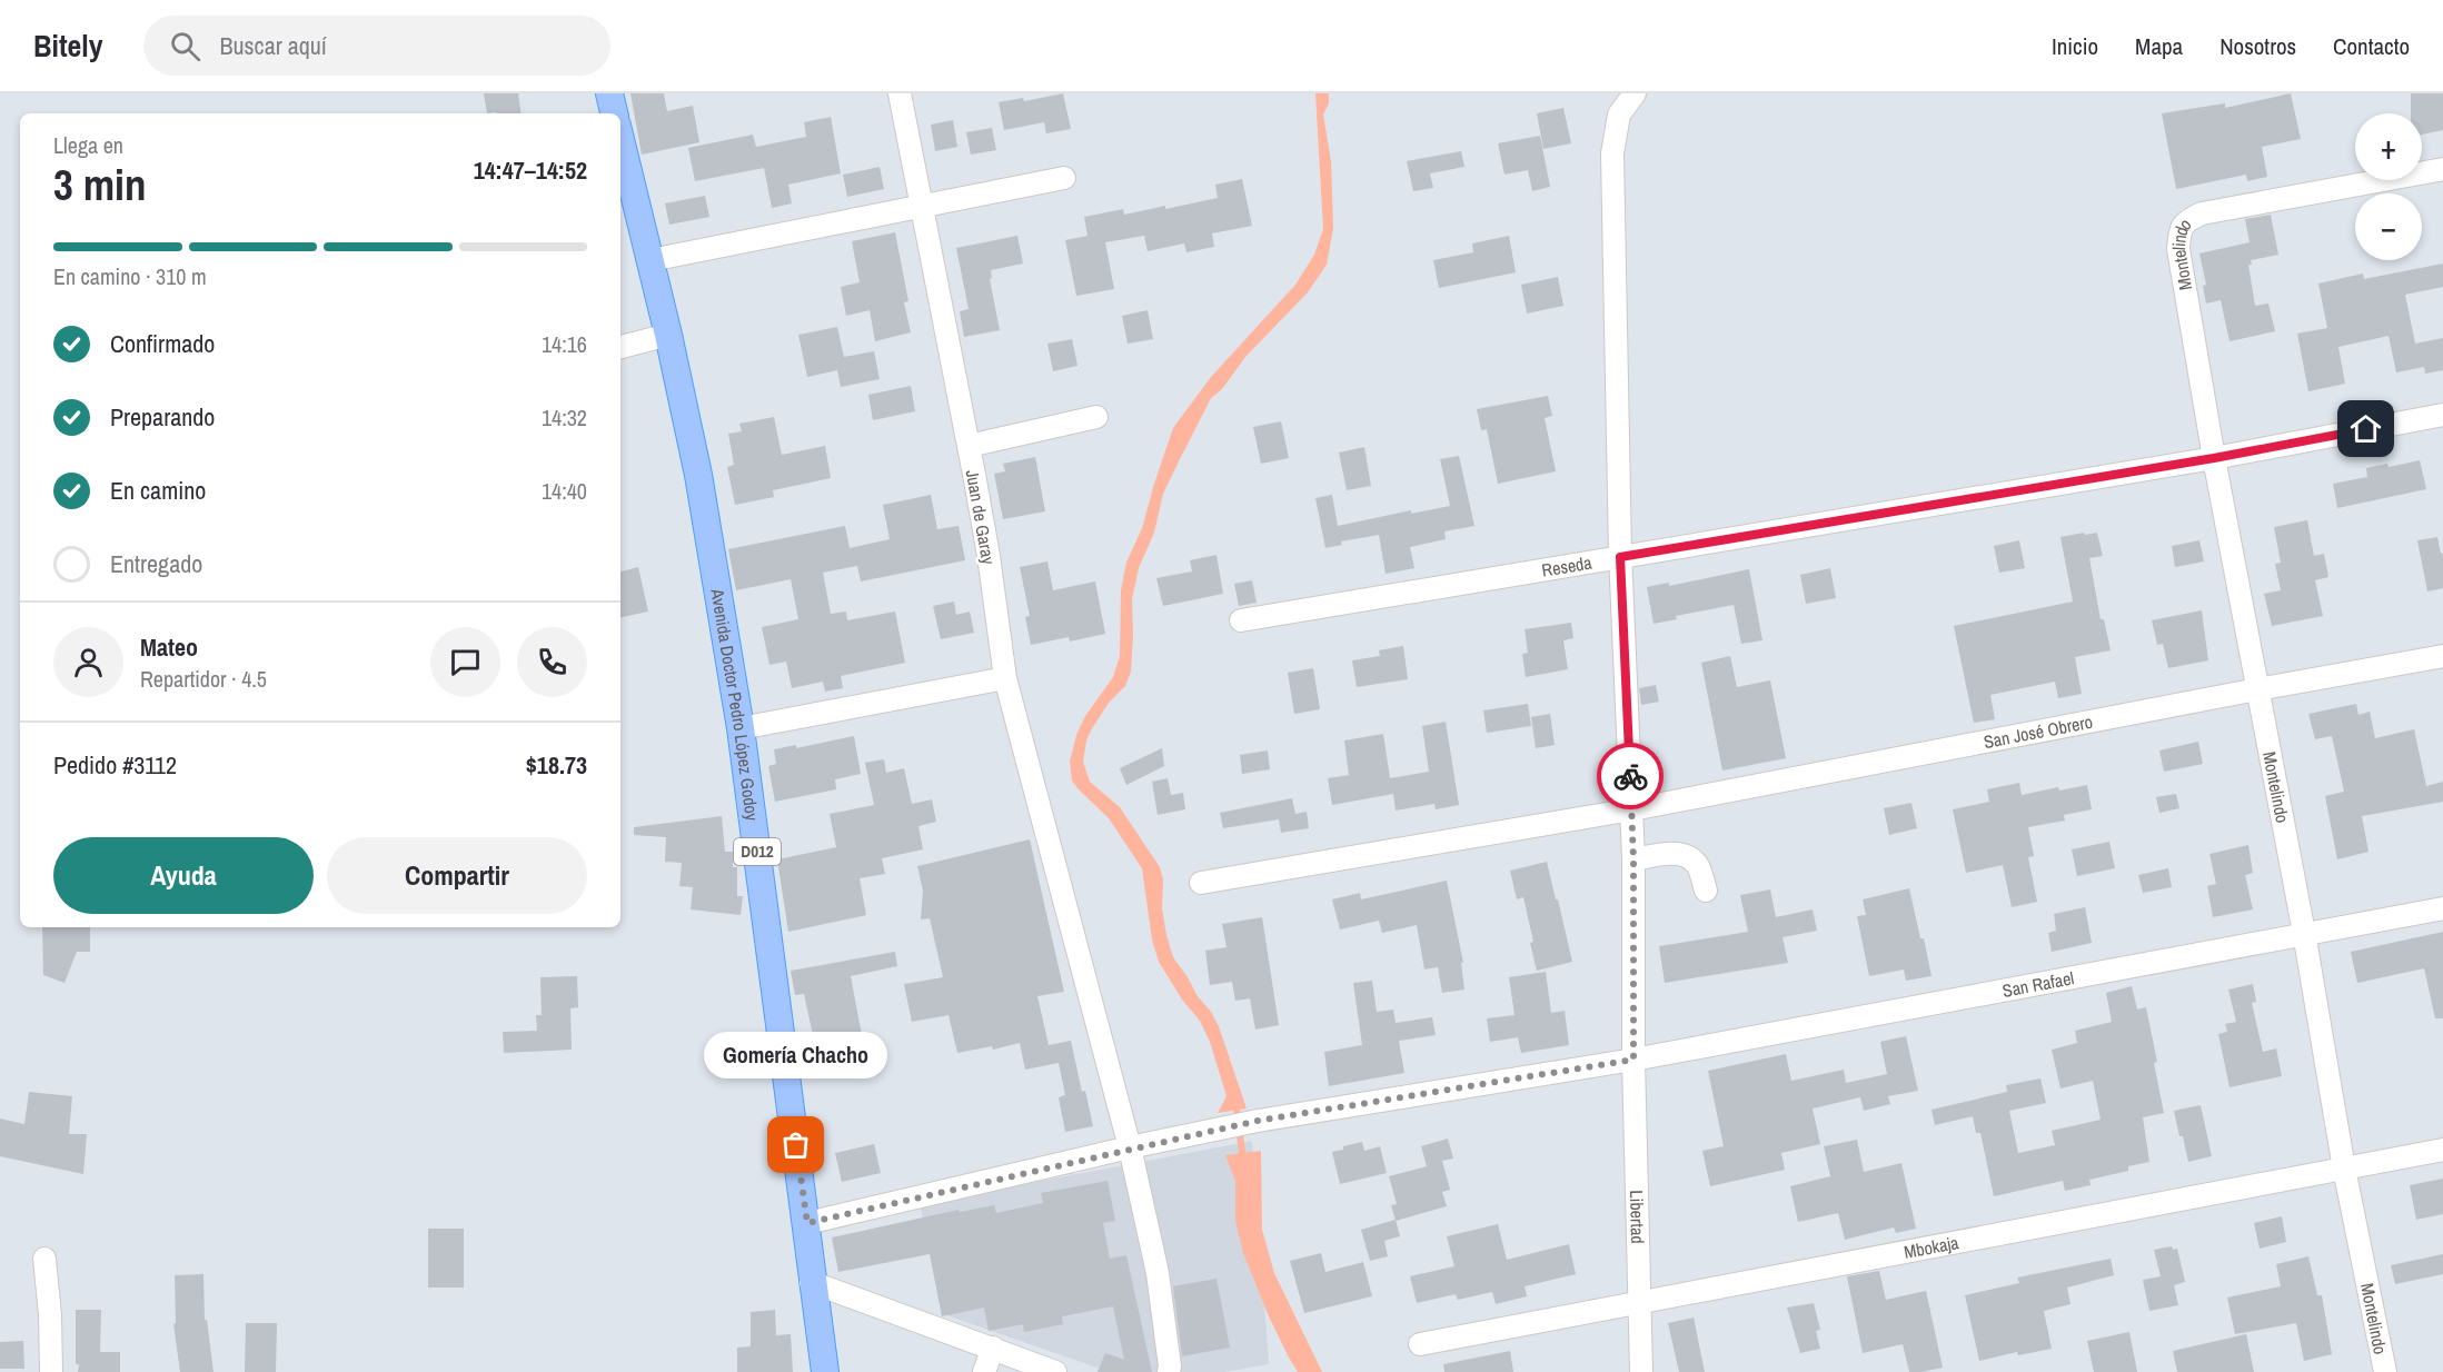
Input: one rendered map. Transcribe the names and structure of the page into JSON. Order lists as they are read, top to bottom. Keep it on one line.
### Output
{"streets":{"main road":["Avenida Doctor Pedro López Godoy","D012"],"street":["Montelindo","Juan de Garay","Reseda","San José Obrero","San Rafael","Libertad","Mbokaja"]},"crossings":[["Montelindo","Reseda"],["Montelindo","San José Obrero"],["Montelindo","San Rafael"],["Montelindo","Mbokaja"],["Juan de Garay","San Rafael"],["Reseda","Libertad"],["Avenida Doctor Pedro López Godoy","San Rafael"],["San José Obrero","Libertad"],["San Rafael","Libertad"],["Libertad","Mbokaja"]],"places":["Gomería Chacho"],"page":{"header":"Bitely","search":"Buscar aquí","nav":["Inicio","Mapa","Nosotros","Contacto"],"map_buttons":["+","−"],"heading":["3 min","Llega en","14:47–14:52"],"panel":["Mateo","Repartidor · 4.5","Pedido #3112","$18.73"],"bar":"En camino · 310 m","list":[["Confirmado","14:16"],["Preparando","14:32"],["En camino","14:40"],"Entregado"],"buttons":["Ayuda","Compartir"],"bubble":"Gomería Chacho"}}
